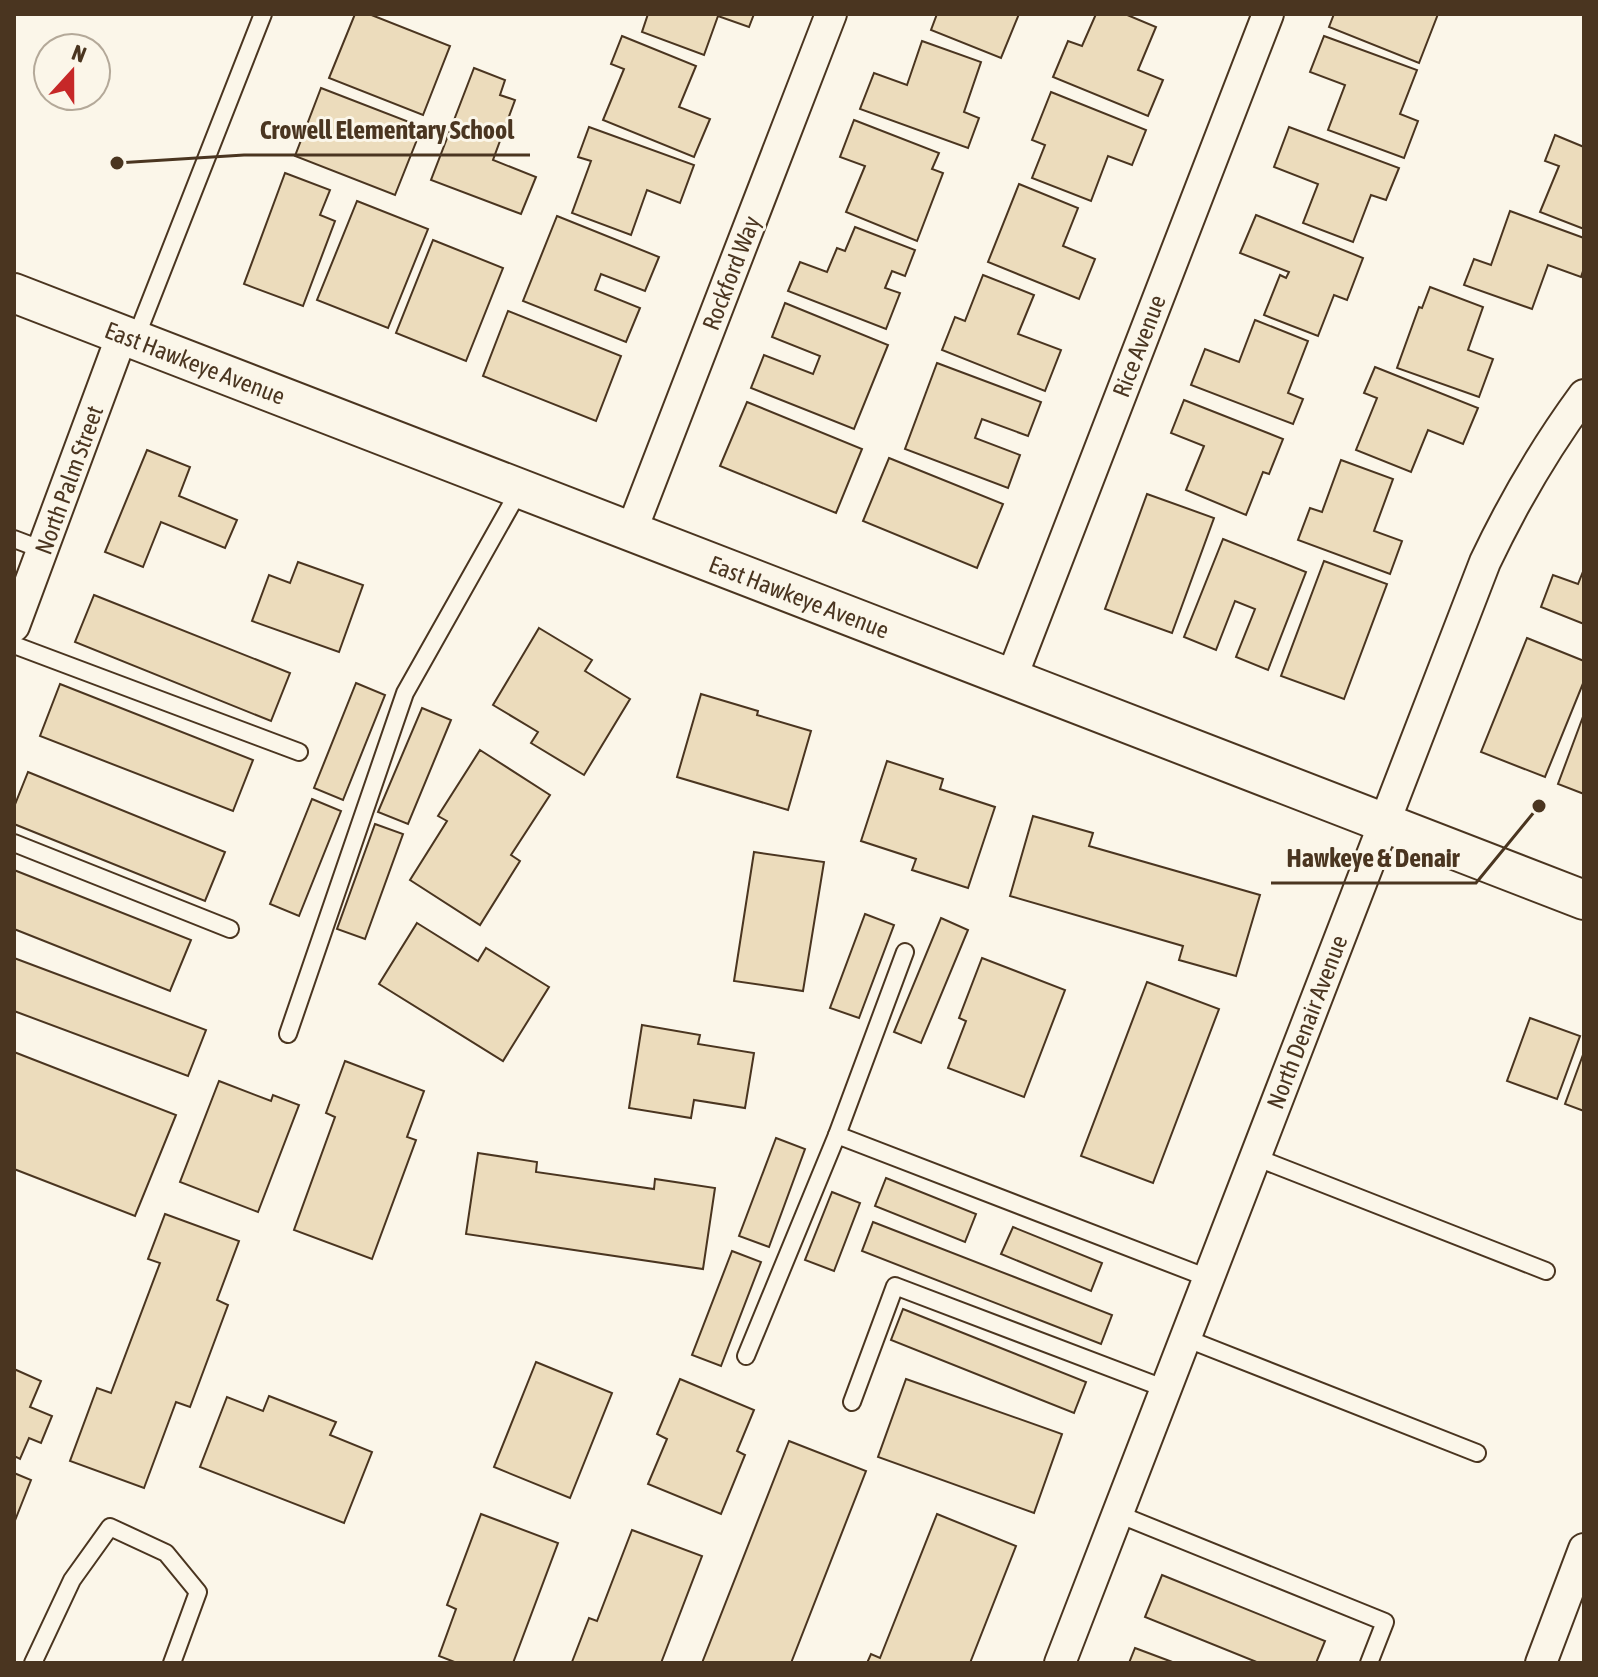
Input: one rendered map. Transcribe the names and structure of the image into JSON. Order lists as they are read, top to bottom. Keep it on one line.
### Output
{"streets":{"street":["Rockford Way","Rice Avenue","East Hawkeye Avenue","North Palm Street","North Denair Avenue"]},"crossings":[["Rockford Way","East Hawkeye Avenue"],["Rice Avenue","East Hawkeye Avenue"],["East Hawkeye Avenue","North Palm Street"],["East Hawkeye Avenue","North Denair Avenue"]],"places":["Crowell Elementary School","Hawkeye & Denair"],"north":"top"}
